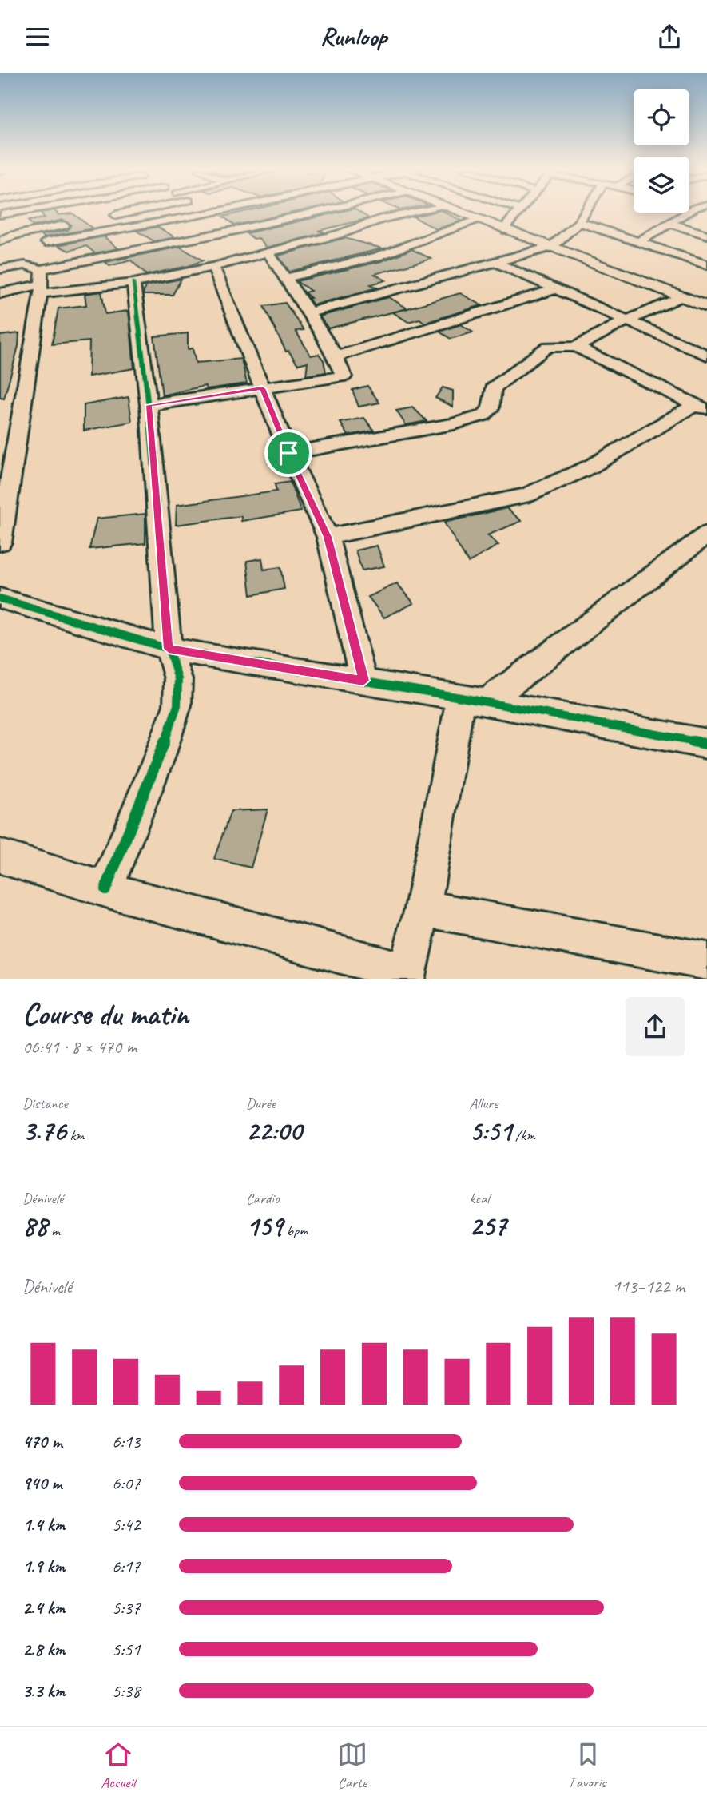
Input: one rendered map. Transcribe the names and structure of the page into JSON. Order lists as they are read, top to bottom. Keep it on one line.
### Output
{"page":{"header":"Runloop","heading":["Course du matin","06:41 · 8 × 470 m"],"stats":[["Distance","3.76 km"],["Durée","22:00"],["Allure","5:51 /km"],["Dénivelé","88 m"],["Cardio","159 bpm"],["kcal","257"]],"chart":["Dénivelé","113–122 m"],"list":[{"name":"470 m","note":"6:13"},{"name":"940 m","note":"6:07"},{"name":"1.4 km","note":"5:42"},{"name":"1.9 km","note":"6:17"},{"name":"2.4 km","note":"5:37"},{"name":"2.8 km","note":"5:51"},{"name":"3.3 km","note":"5:38"}],"tabs":["Accueil","Carte","Favoris"]}}
